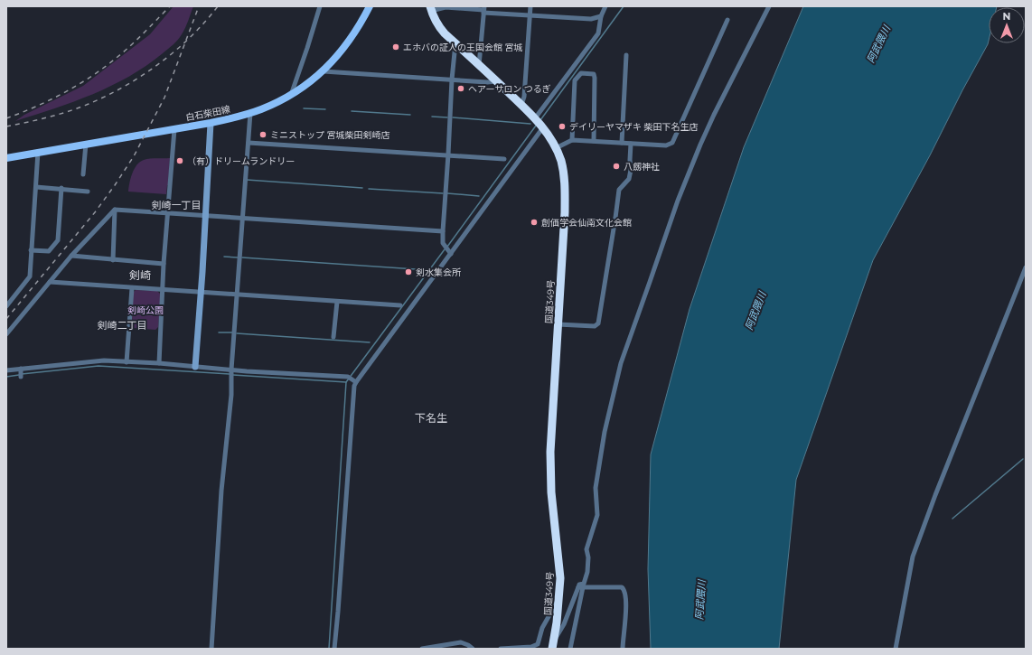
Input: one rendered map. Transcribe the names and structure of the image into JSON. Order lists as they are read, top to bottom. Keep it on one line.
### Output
{"streets":{"highway":["国道349号"],"main road":["白石柴田線"]},"districts":["剣崎一丁目","剣崎","剣崎二丁目","下名生"],"water":["阿武隈川"],"parks":["剣崎公園"],"places":["エホバの証人の王国会館 宮城","ヘアーサロン つるぎ","デイリーヤマザキ 柴田下名生店","ミニストップ 宮城柴田剣崎店","（有）ドリームランドリー","八劔神社","創価学会仙南文化会館","剣水集会所"],"north":"top"}
